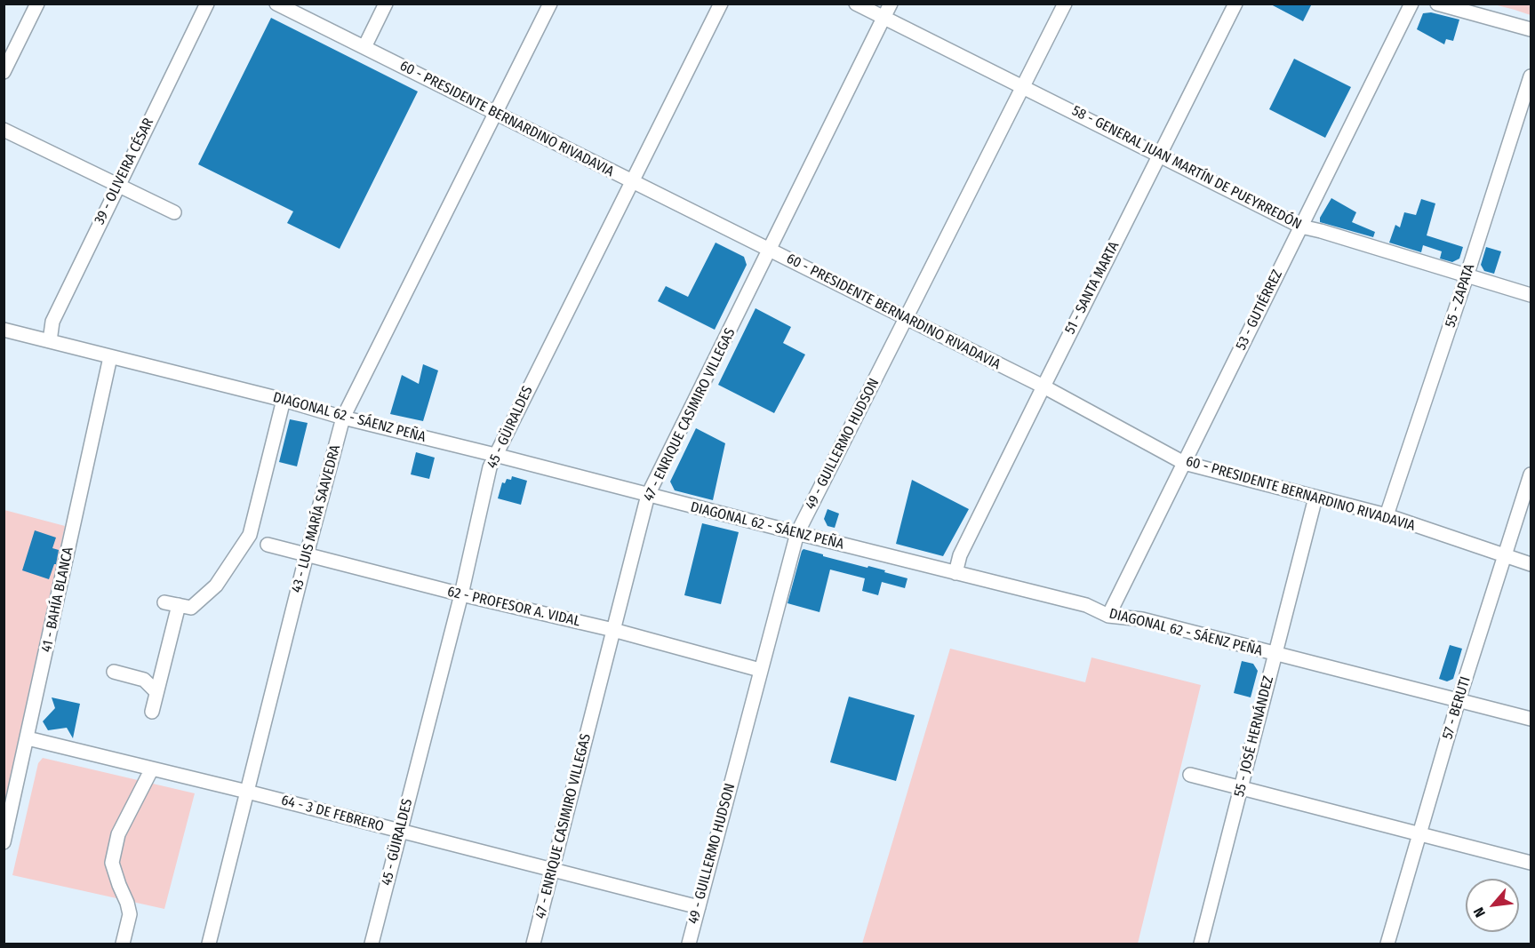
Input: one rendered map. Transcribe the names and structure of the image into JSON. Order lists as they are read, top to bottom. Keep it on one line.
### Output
{"streets":{"street":["60 - PRESIDENTE BERNARDINO RIVADAVIA","58 - GENERAL JUAN MARTÍN DE PUEYRREDÓN","39 - OLIVEIRA CÉSAR","51 - SANTA MARTA","55 - ZAPATA","53 - GUTIÉRREZ","47 - ENRIQUE CASIMIRO VILLEGAS","DIAGONAL 62 - SÁENZ PEÑA","45 - GÜIRALDES","49 - GUILLERMO HUDSON","43 - LUIS MARÍA SAAVEDRA","41 - BAHÍA BLANCA","62 - PROFESOR A. VIDAL","57 - BERUTI","55 - JOSÉ HERNÁNDEZ","64 - 3 DE FEBRERO"]},"crossings":[["60 - PRESIDENTE BERNARDINO RIVADAVIA","51 - SANTA MARTA"],["60 - PRESIDENTE BERNARDINO RIVADAVIA","55 - ZAPATA"],["60 - PRESIDENTE BERNARDINO RIVADAVIA","53 - GUTIÉRREZ"],["60 - PRESIDENTE BERNARDINO RIVADAVIA","47 - ENRIQUE CASIMIRO VILLEGAS"],["60 - PRESIDENTE BERNARDINO RIVADAVIA","45 - GÜIRALDES"],["60 - PRESIDENTE BERNARDINO RIVADAVIA","49 - GUILLERMO HUDSON"],["60 - PRESIDENTE BERNARDINO RIVADAVIA","43 - LUIS MARÍA SAAVEDRA"],["60 - PRESIDENTE BERNARDINO RIVADAVIA","57 - BERUTI"],["60 - PRESIDENTE BERNARDINO RIVADAVIA","55 - JOSÉ HERNÁNDEZ"],["58 - GENERAL JUAN MARTÍN DE PUEYRREDÓN","51 - SANTA MARTA"],["58 - GENERAL JUAN MARTÍN DE PUEYRREDÓN","55 - ZAPATA"],["58 - GENERAL JUAN MARTÍN DE PUEYRREDÓN","53 - GUTIÉRREZ"],["58 - GENERAL JUAN MARTÍN DE PUEYRREDÓN","47 - ENRIQUE CASIMIRO VILLEGAS"],["58 - GENERAL JUAN MARTÍN DE PUEYRREDÓN","49 - GUILLERMO HUDSON"],["39 - OLIVEIRA CÉSAR","DIAGONAL 62 - SÁENZ PEÑA"],["51 - SANTA MARTA","DIAGONAL 62 - SÁENZ PEÑA"],["53 - GUTIÉRREZ","DIAGONAL 62 - SÁENZ PEÑA"],["47 - ENRIQUE CASIMIRO VILLEGAS","DIAGONAL 62 - SÁENZ PEÑA"],["47 - ENRIQUE CASIMIRO VILLEGAS","62 - PROFESOR A. VIDAL"],["47 - ENRIQUE CASIMIRO VILLEGAS","64 - 3 DE FEBRERO"],["DIAGONAL 62 - SÁENZ PEÑA","45 - GÜIRALDES"],["DIAGONAL 62 - SÁENZ PEÑA","49 - GUILLERMO HUDSON"],["DIAGONAL 62 - SÁENZ PEÑA","43 - LUIS MARÍA SAAVEDRA"],["DIAGONAL 62 - SÁENZ PEÑA","41 - BAHÍA BLANCA"],["DIAGONAL 62 - SÁENZ PEÑA","57 - BERUTI"],["DIAGONAL 62 - SÁENZ PEÑA","55 - JOSÉ HERNÁNDEZ"],["45 - GÜIRALDES","62 - PROFESOR A. VIDAL"],["45 - GÜIRALDES","64 - 3 DE FEBRERO"],["49 - GUILLERMO HUDSON","62 - PROFESOR A. VIDAL"],["49 - GUILLERMO HUDSON","64 - 3 DE FEBRERO"],["43 - LUIS MARÍA SAAVEDRA","62 - PROFESOR A. VIDAL"],["43 - LUIS MARÍA SAAVEDRA","64 - 3 DE FEBRERO"],["41 - BAHÍA BLANCA","64 - 3 DE FEBRERO"]],"north":"bottom left"}
